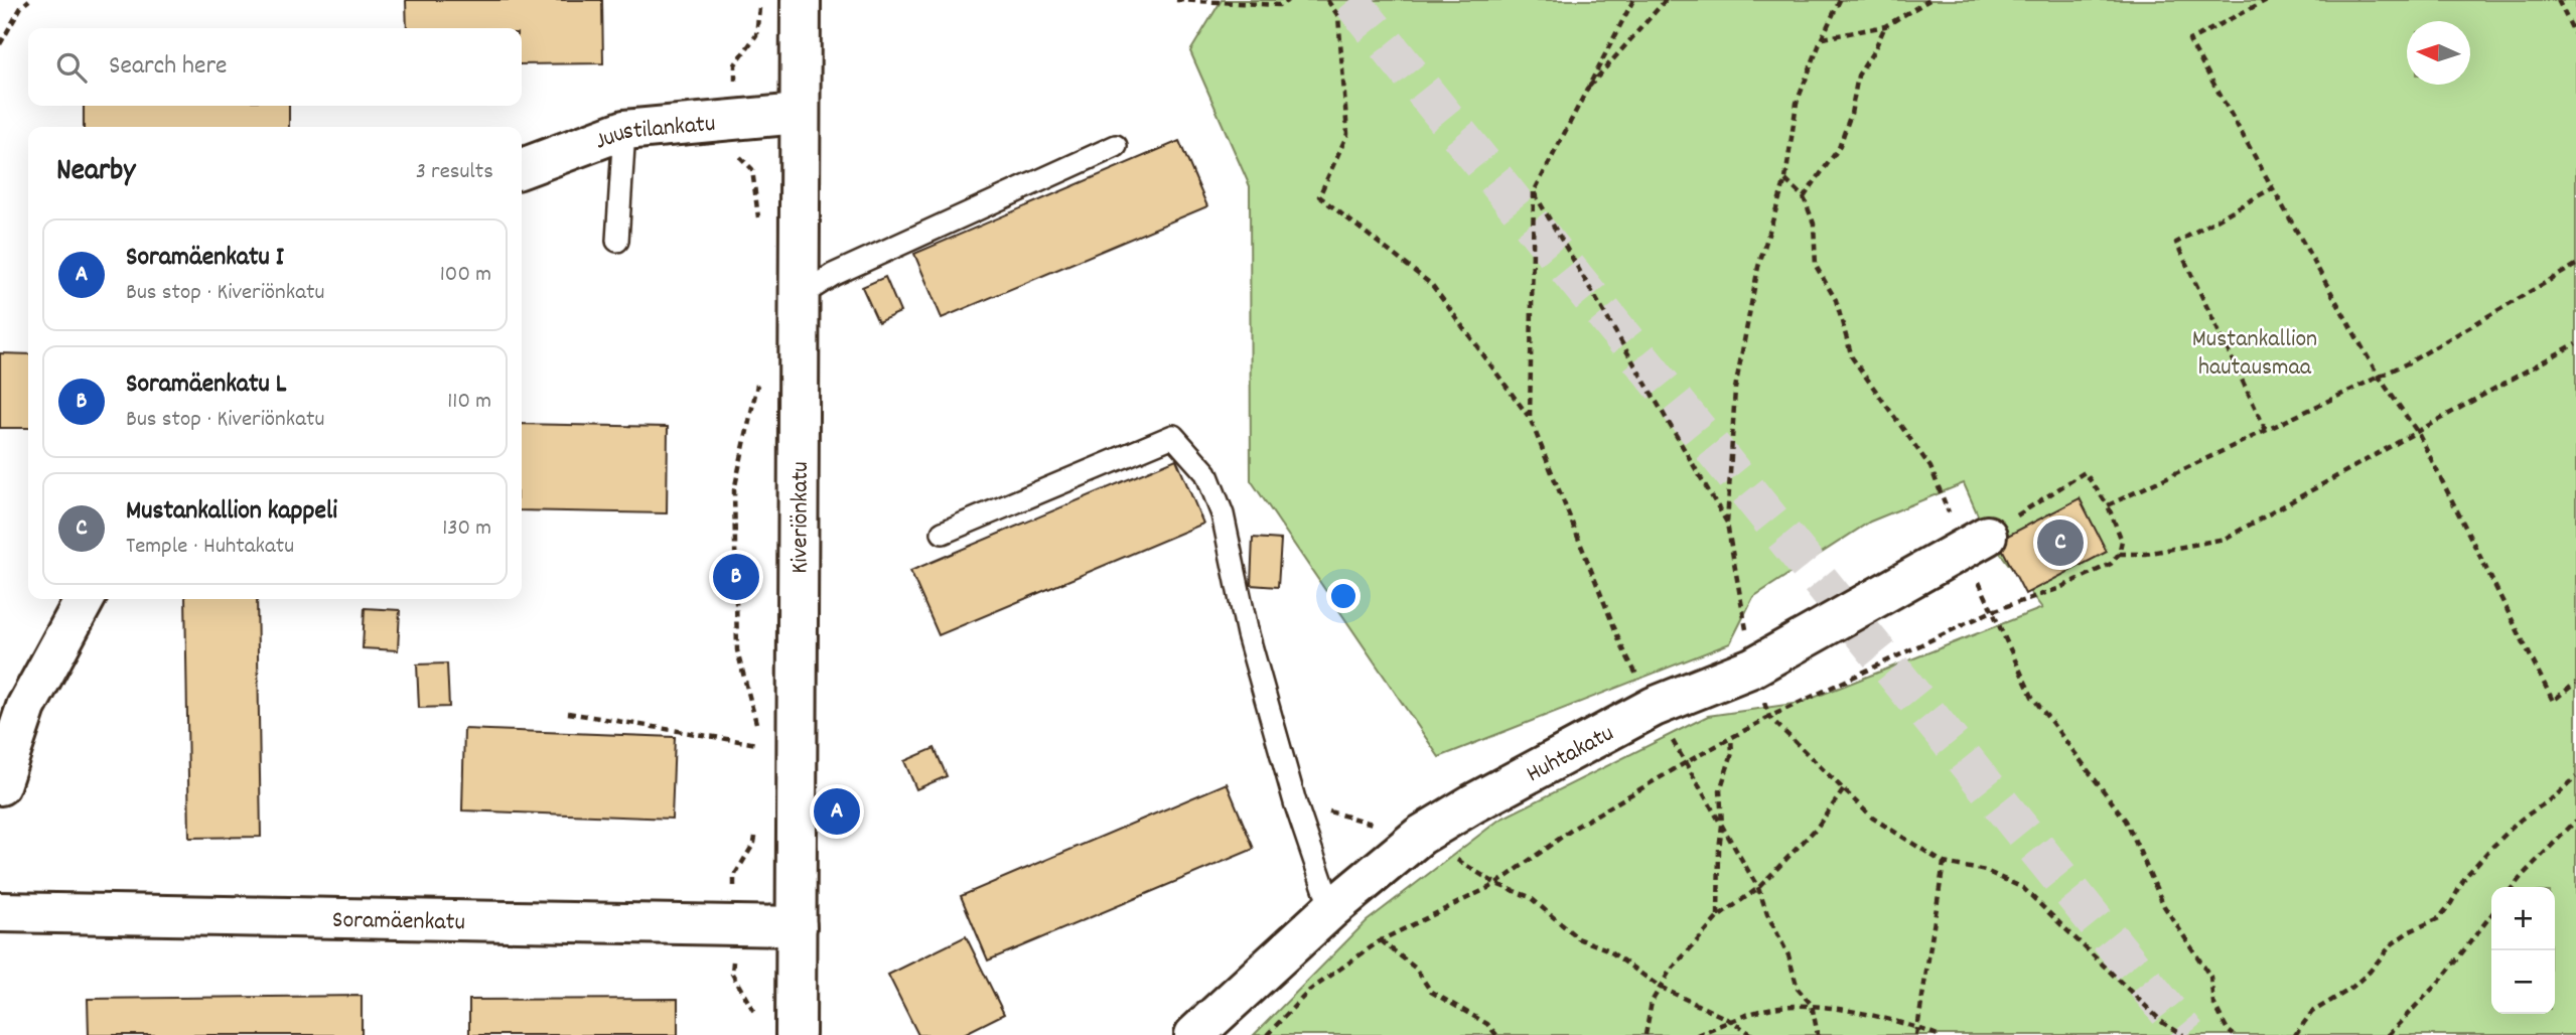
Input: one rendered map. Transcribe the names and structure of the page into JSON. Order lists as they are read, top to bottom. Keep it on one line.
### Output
{"streets":{"street":["Juustilankatu","Kiveriönkatu","Huhtakatu","Soramäenkatu"]},"crossings":[["Juustilankatu","Kiveriönkatu"],["Kiveriönkatu","Soramäenkatu"]],"parks":["Mustankallion hautausmaa"],"north":"left","page":{"search":"Search here","heading":["Nearby","3 results"],"list":[{"mark":"A","name":"Soramäenkatu I","note":"Bus stop · Kiveriönkatu","value":"100 m"},{"mark":"B","name":"Soramäenkatu L","note":"Bus stop · Kiveriönkatu","value":"110 m"},{"mark":"C","name":"Mustankallion kappeli","note":"Temple · Huhtakatu","value":"130 m"}],"pins":["C","B","A"],"map_buttons":["+","−"]}}
